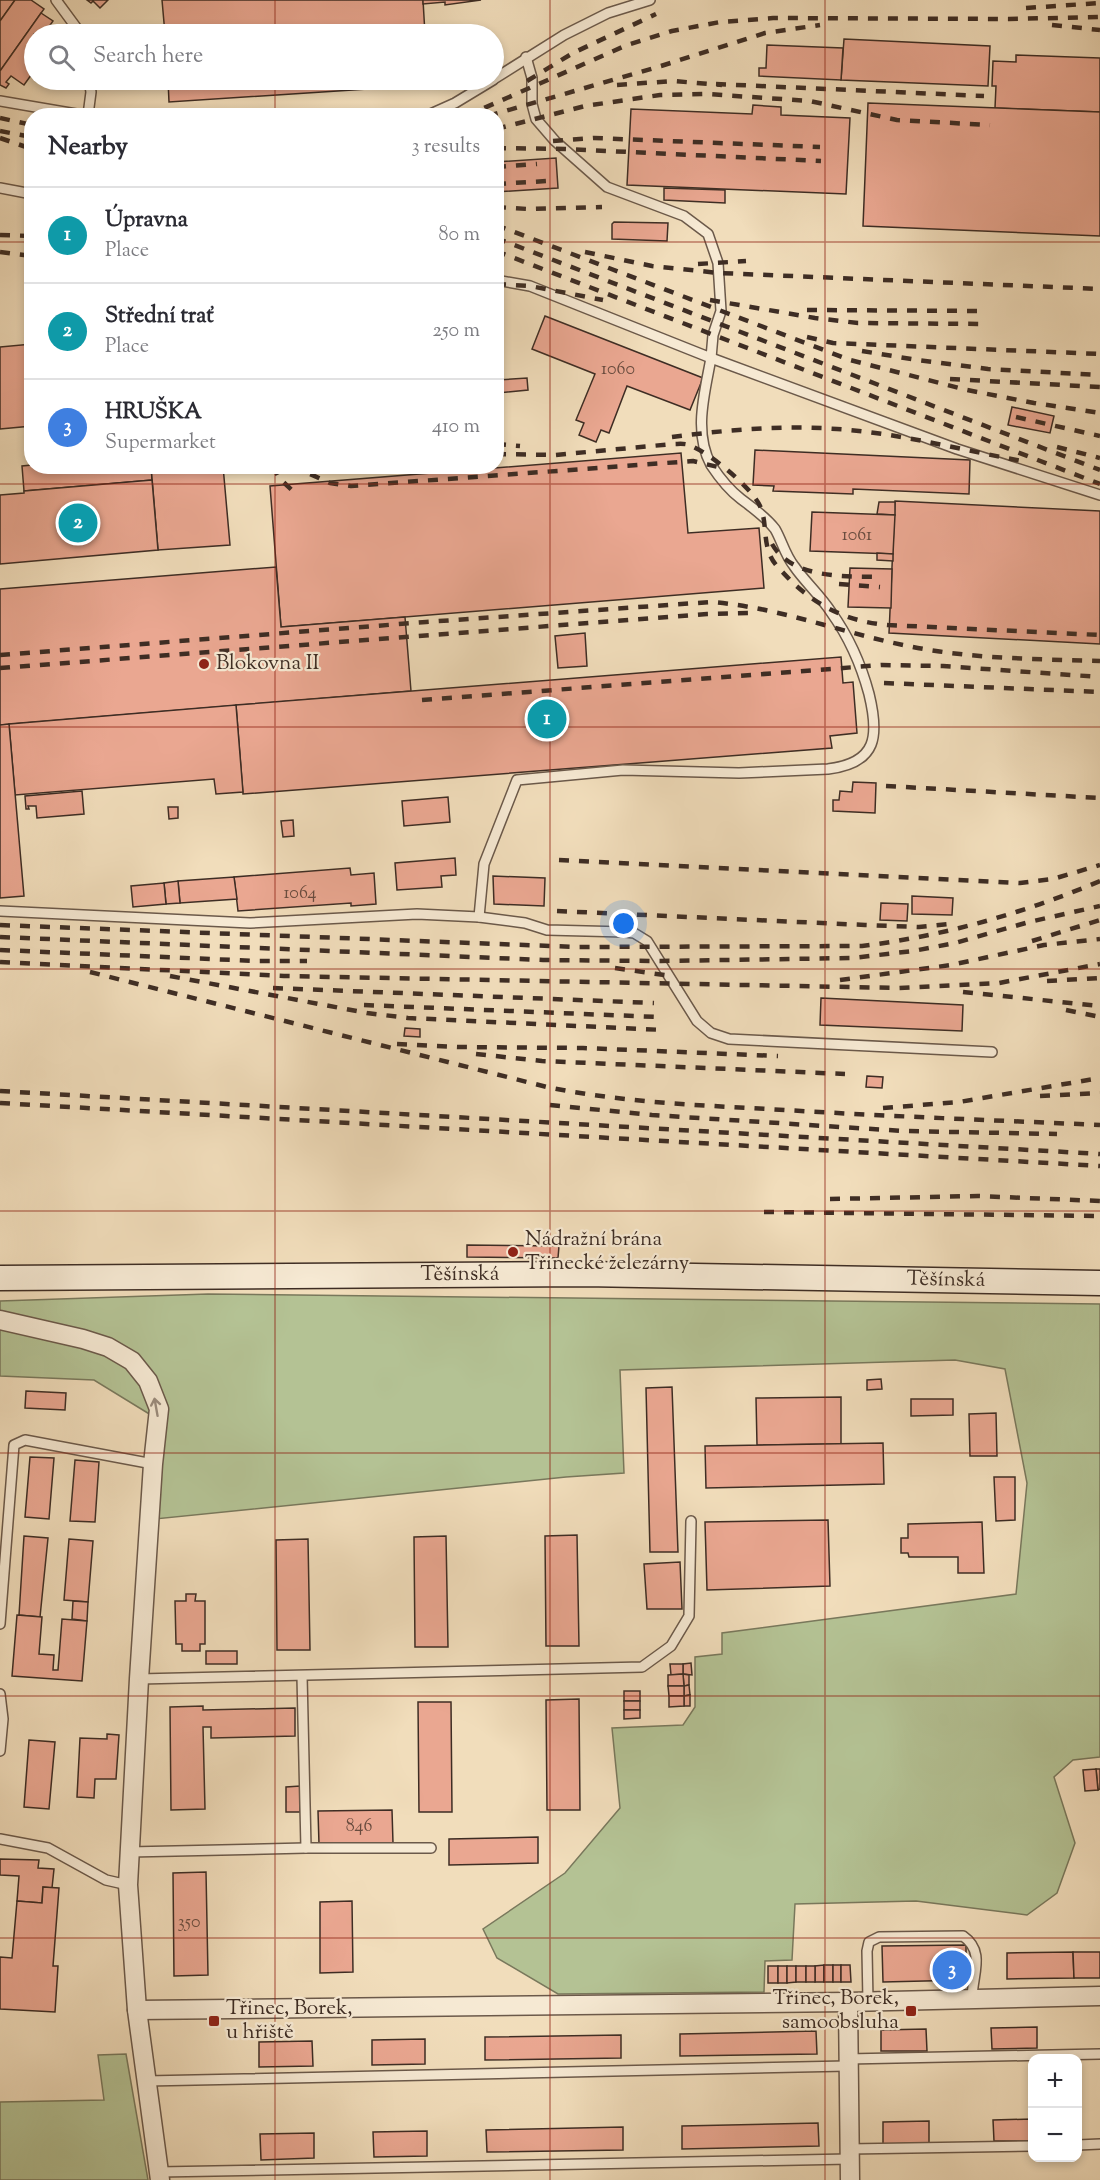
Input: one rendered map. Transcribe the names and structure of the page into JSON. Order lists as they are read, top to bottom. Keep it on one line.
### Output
{"streets":{"main road":["Těšínská"]},"places":{"other":["Blokovna II","Nádražní brána Třinecké železárny"],"transit":["Třinec, Borek, samoobsluha","Třinec, Borek, u hřiště"]},"house_numbers":["1060","1061","1064","846","350"],"page":{"search":"Search here","heading":["Nearby","3 results"],"list":[{"mark":"1","name":"Úpravna","note":"Place","value":"80 m"},{"mark":"2","name":"Střední trať","note":"Place","value":"250 m"},{"mark":"3","name":"HRUŠKA","note":"Supermarket","value":"410 m"}],"pins":["2","1","3"],"map_buttons":["+","−"]}}
